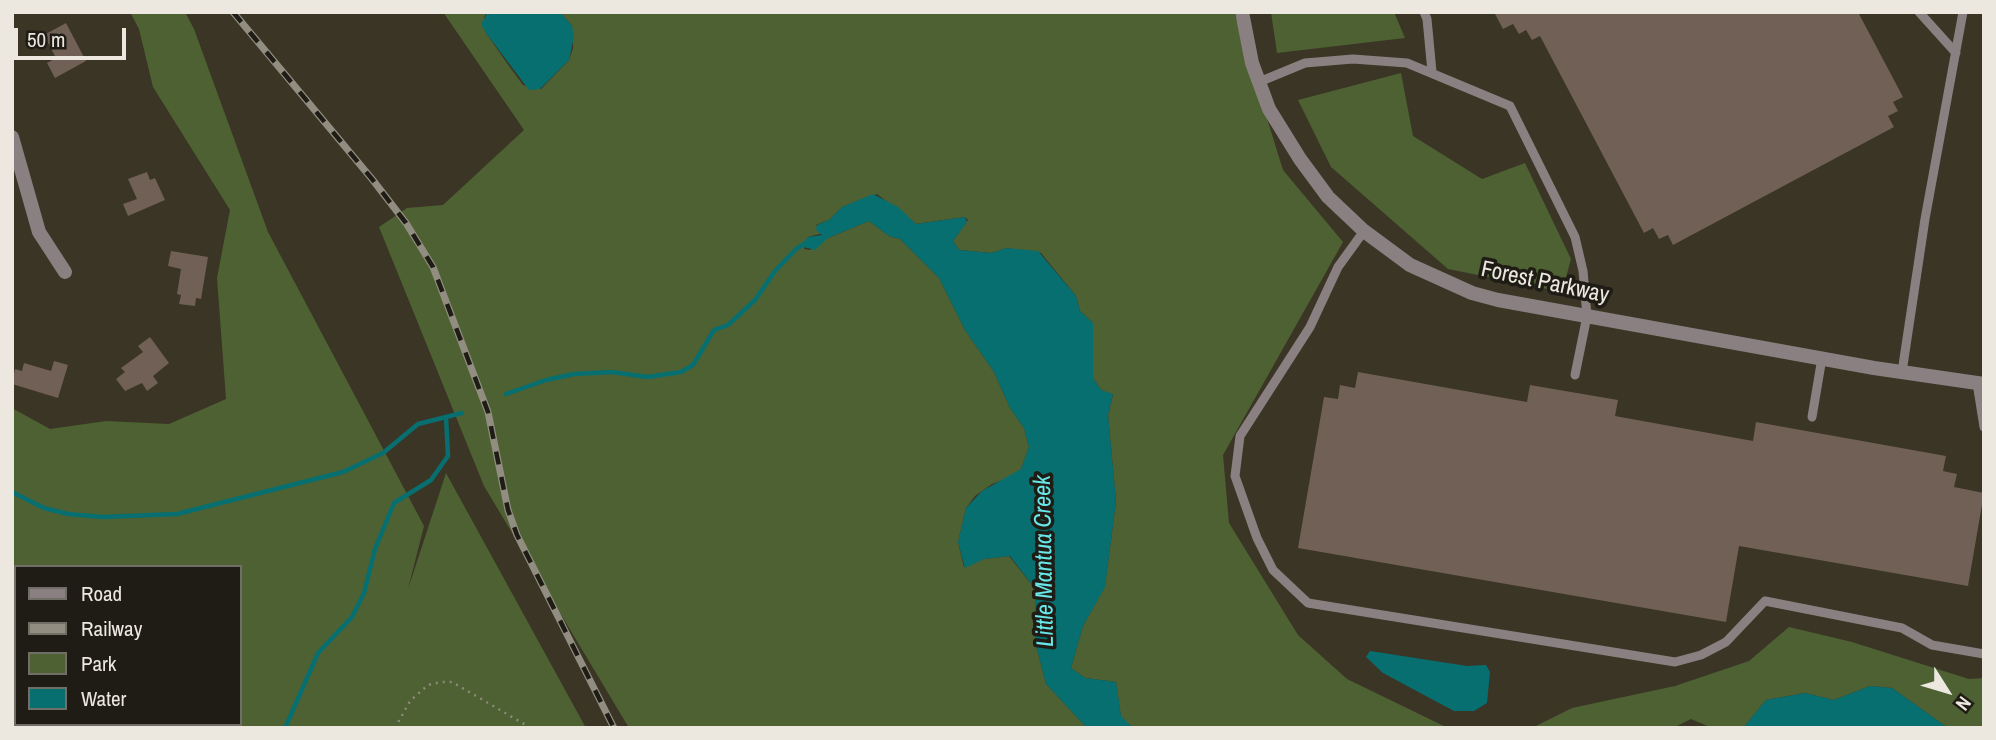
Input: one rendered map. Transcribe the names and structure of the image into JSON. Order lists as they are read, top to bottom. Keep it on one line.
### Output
{"streets":{"street":["Forest Parkway"]},"water":["Little Mantua Creek"],"legend":["Road","Railway","Park","Water"],"scale_bar":"50 m","north":"bottom right"}
